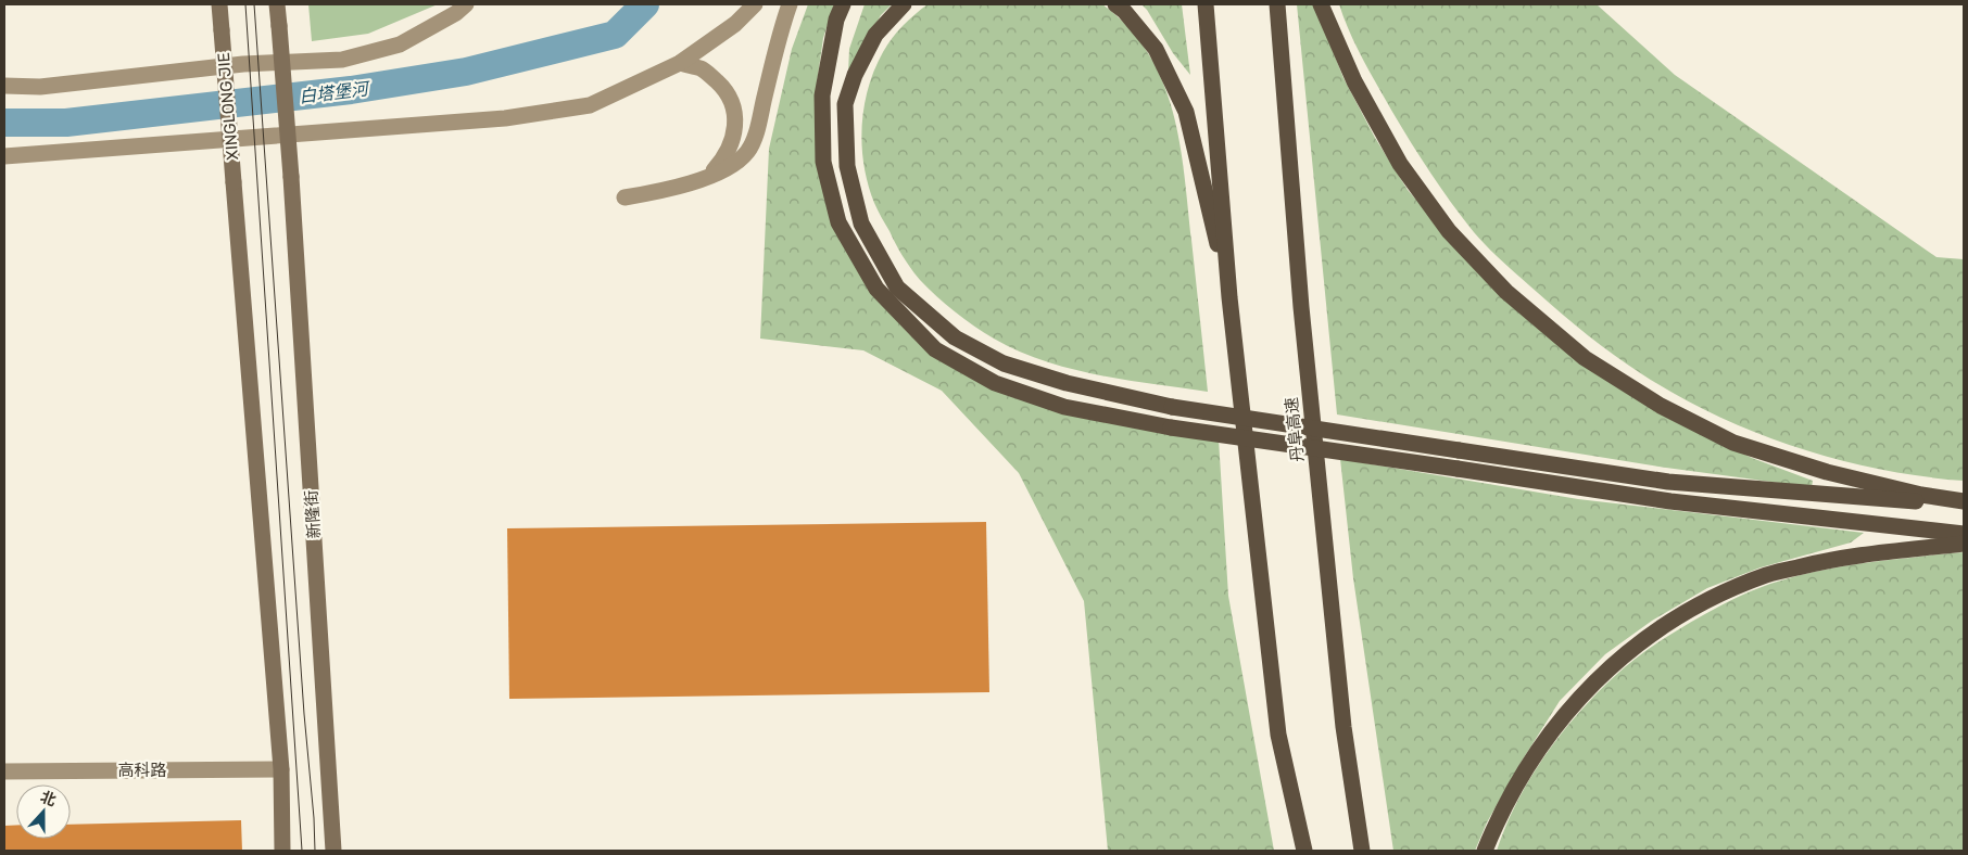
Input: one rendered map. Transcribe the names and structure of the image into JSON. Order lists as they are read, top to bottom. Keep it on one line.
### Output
{"streets":{"highway":["丹阜高速"],"main road":["XINGLONG JIE","新隆街","高科路"]},"crossings":[["XINGLONG JIE","高科路"]],"water":["白塔堡河"],"north":"top"}
